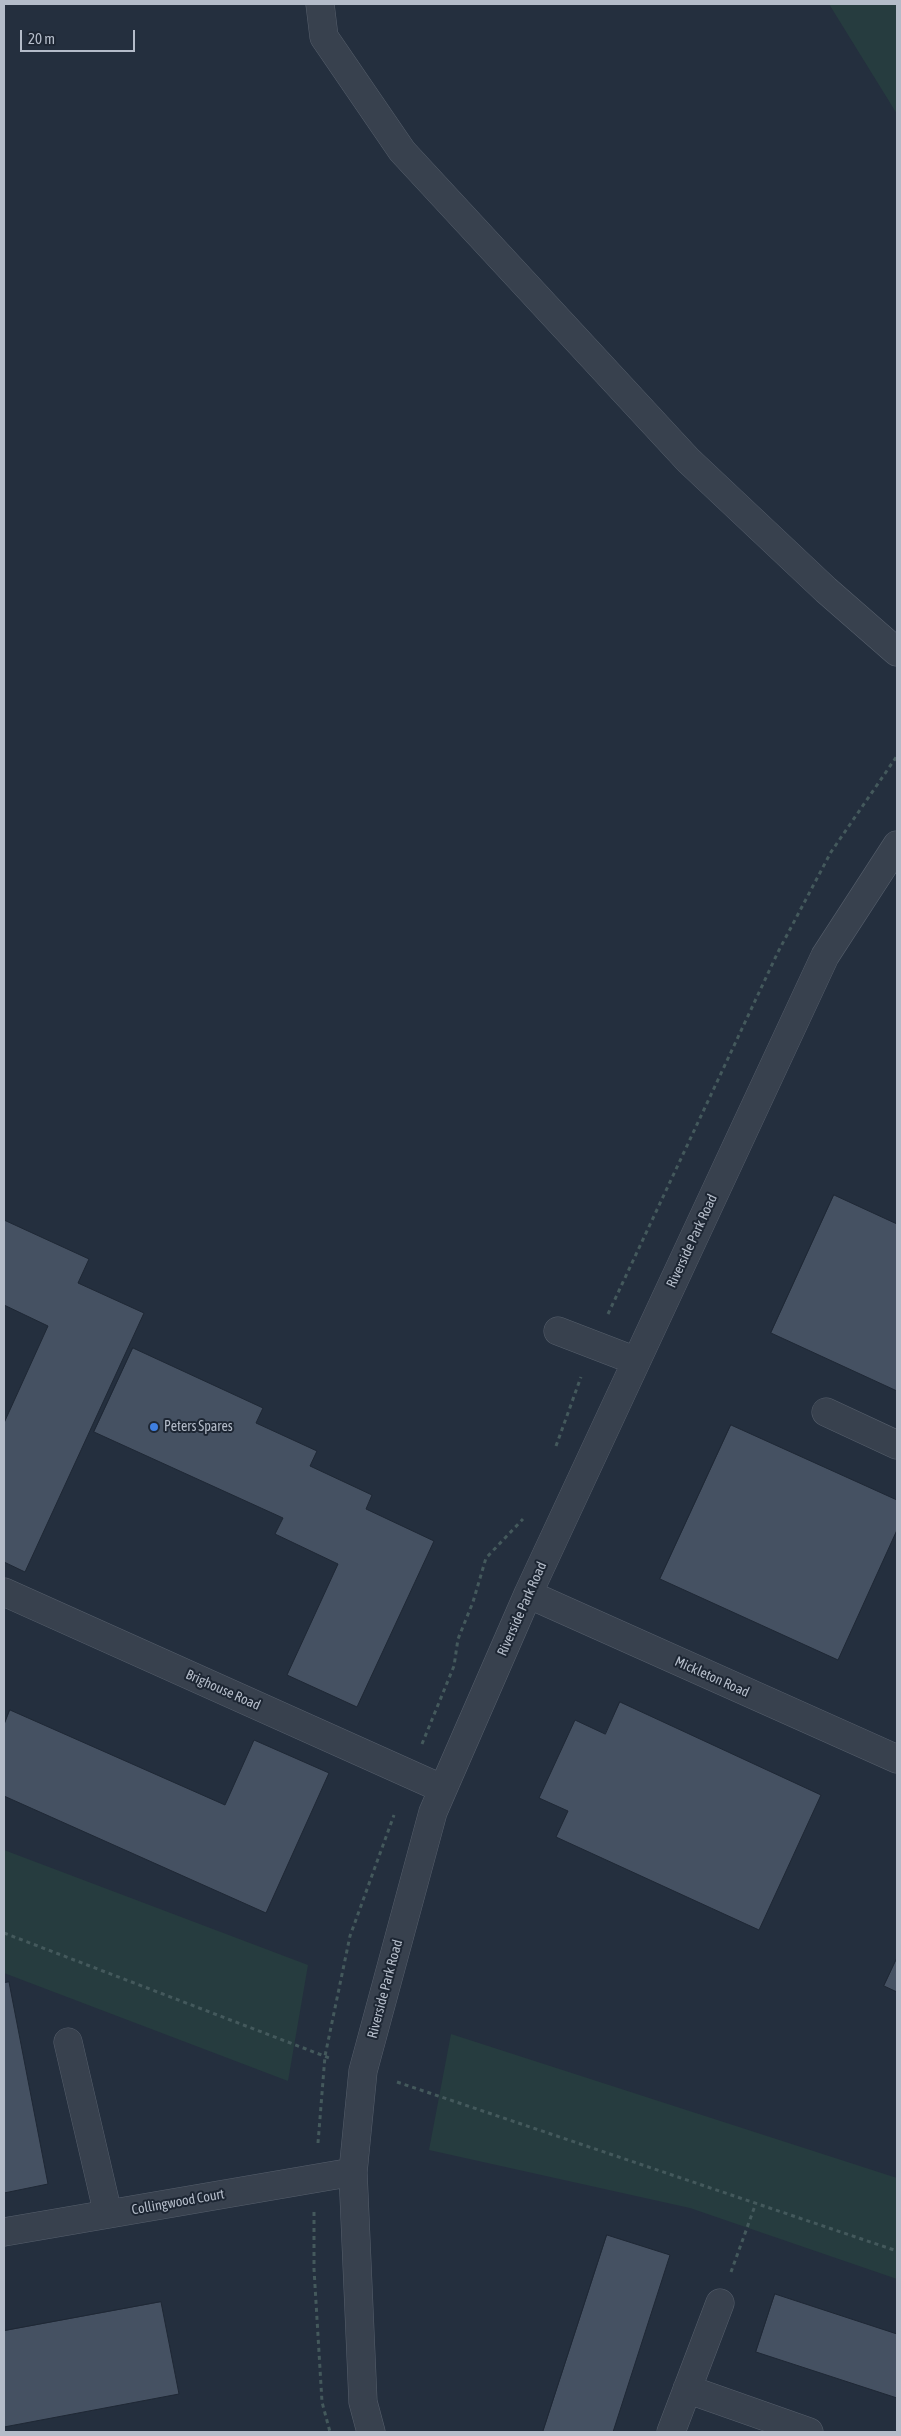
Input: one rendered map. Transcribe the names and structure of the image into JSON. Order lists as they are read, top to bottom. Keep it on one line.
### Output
{"streets":{"street":["Riverside Park Road","Mickleton Road","Brighouse Road","Collingwood Court"]},"crossings":[["Riverside Park Road","Mickleton Road"],["Riverside Park Road","Brighouse Road"],["Riverside Park Road","Collingwood Court"]],"places":["Peters Spares"],"scale_bar":"20 m"}
